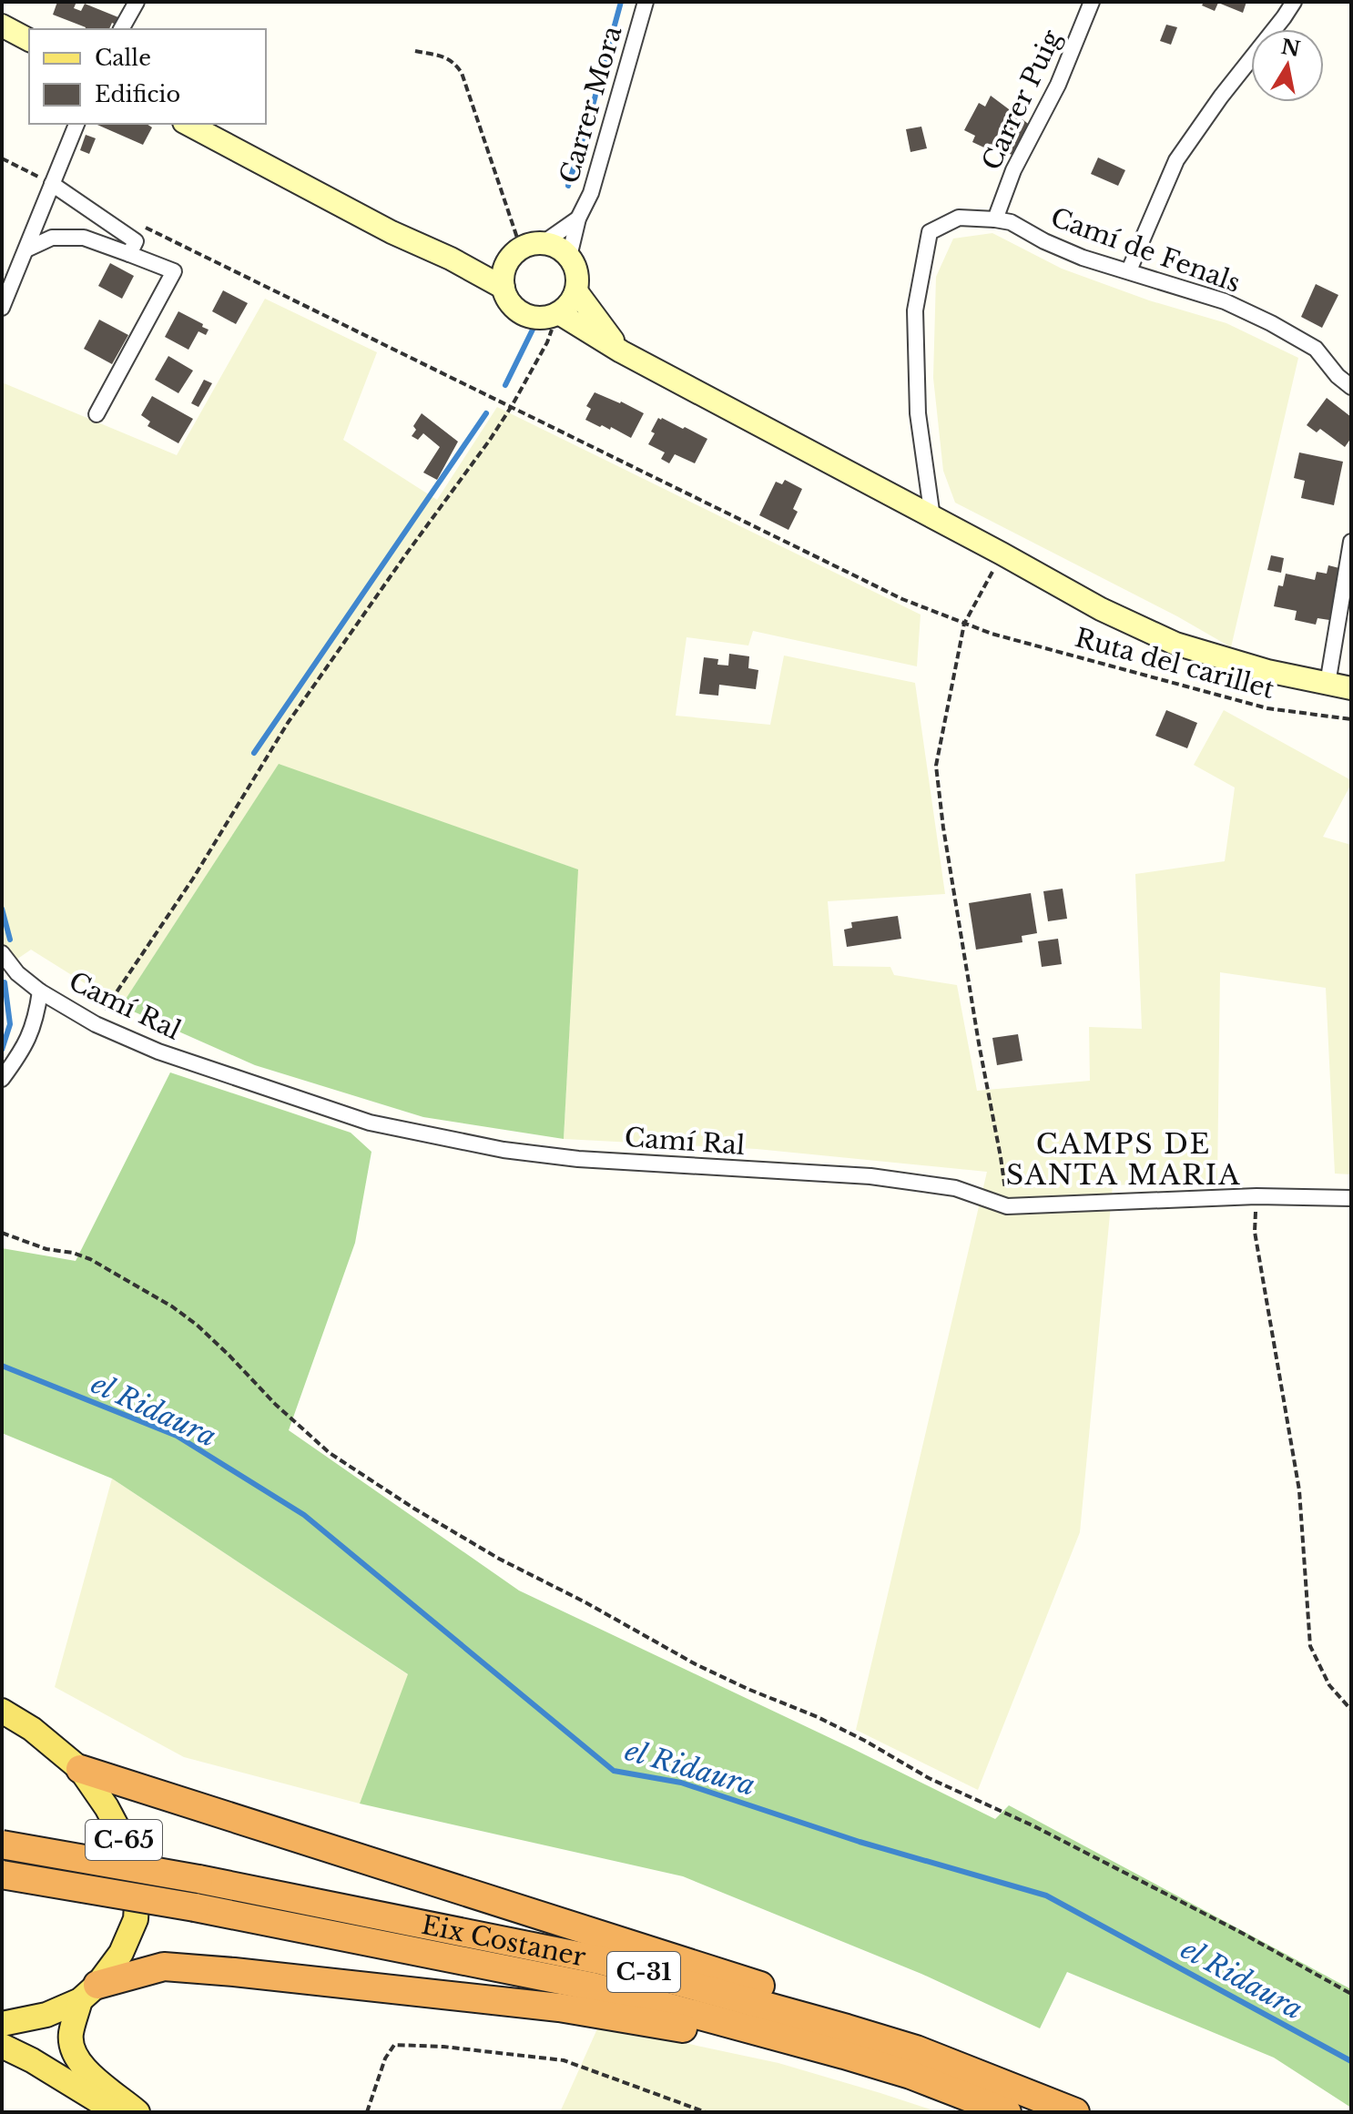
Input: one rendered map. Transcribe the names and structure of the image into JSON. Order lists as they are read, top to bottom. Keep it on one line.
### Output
{"streets":{"highway":["Eix Costaner","C-31"],"main road":["C-65"],"street":["Carrer Puig","Carrer Mora","Camí de Fenals","Camí Ral"],"path":["Ruta del carillet"]},"crossings":[["Carrer Puig","Camí de Fenals"]],"districts":["CAMPS DE SANTA MARIA"],"water":["el Ridaura"],"legend":["Calle","Edificio"],"north":"top"}
